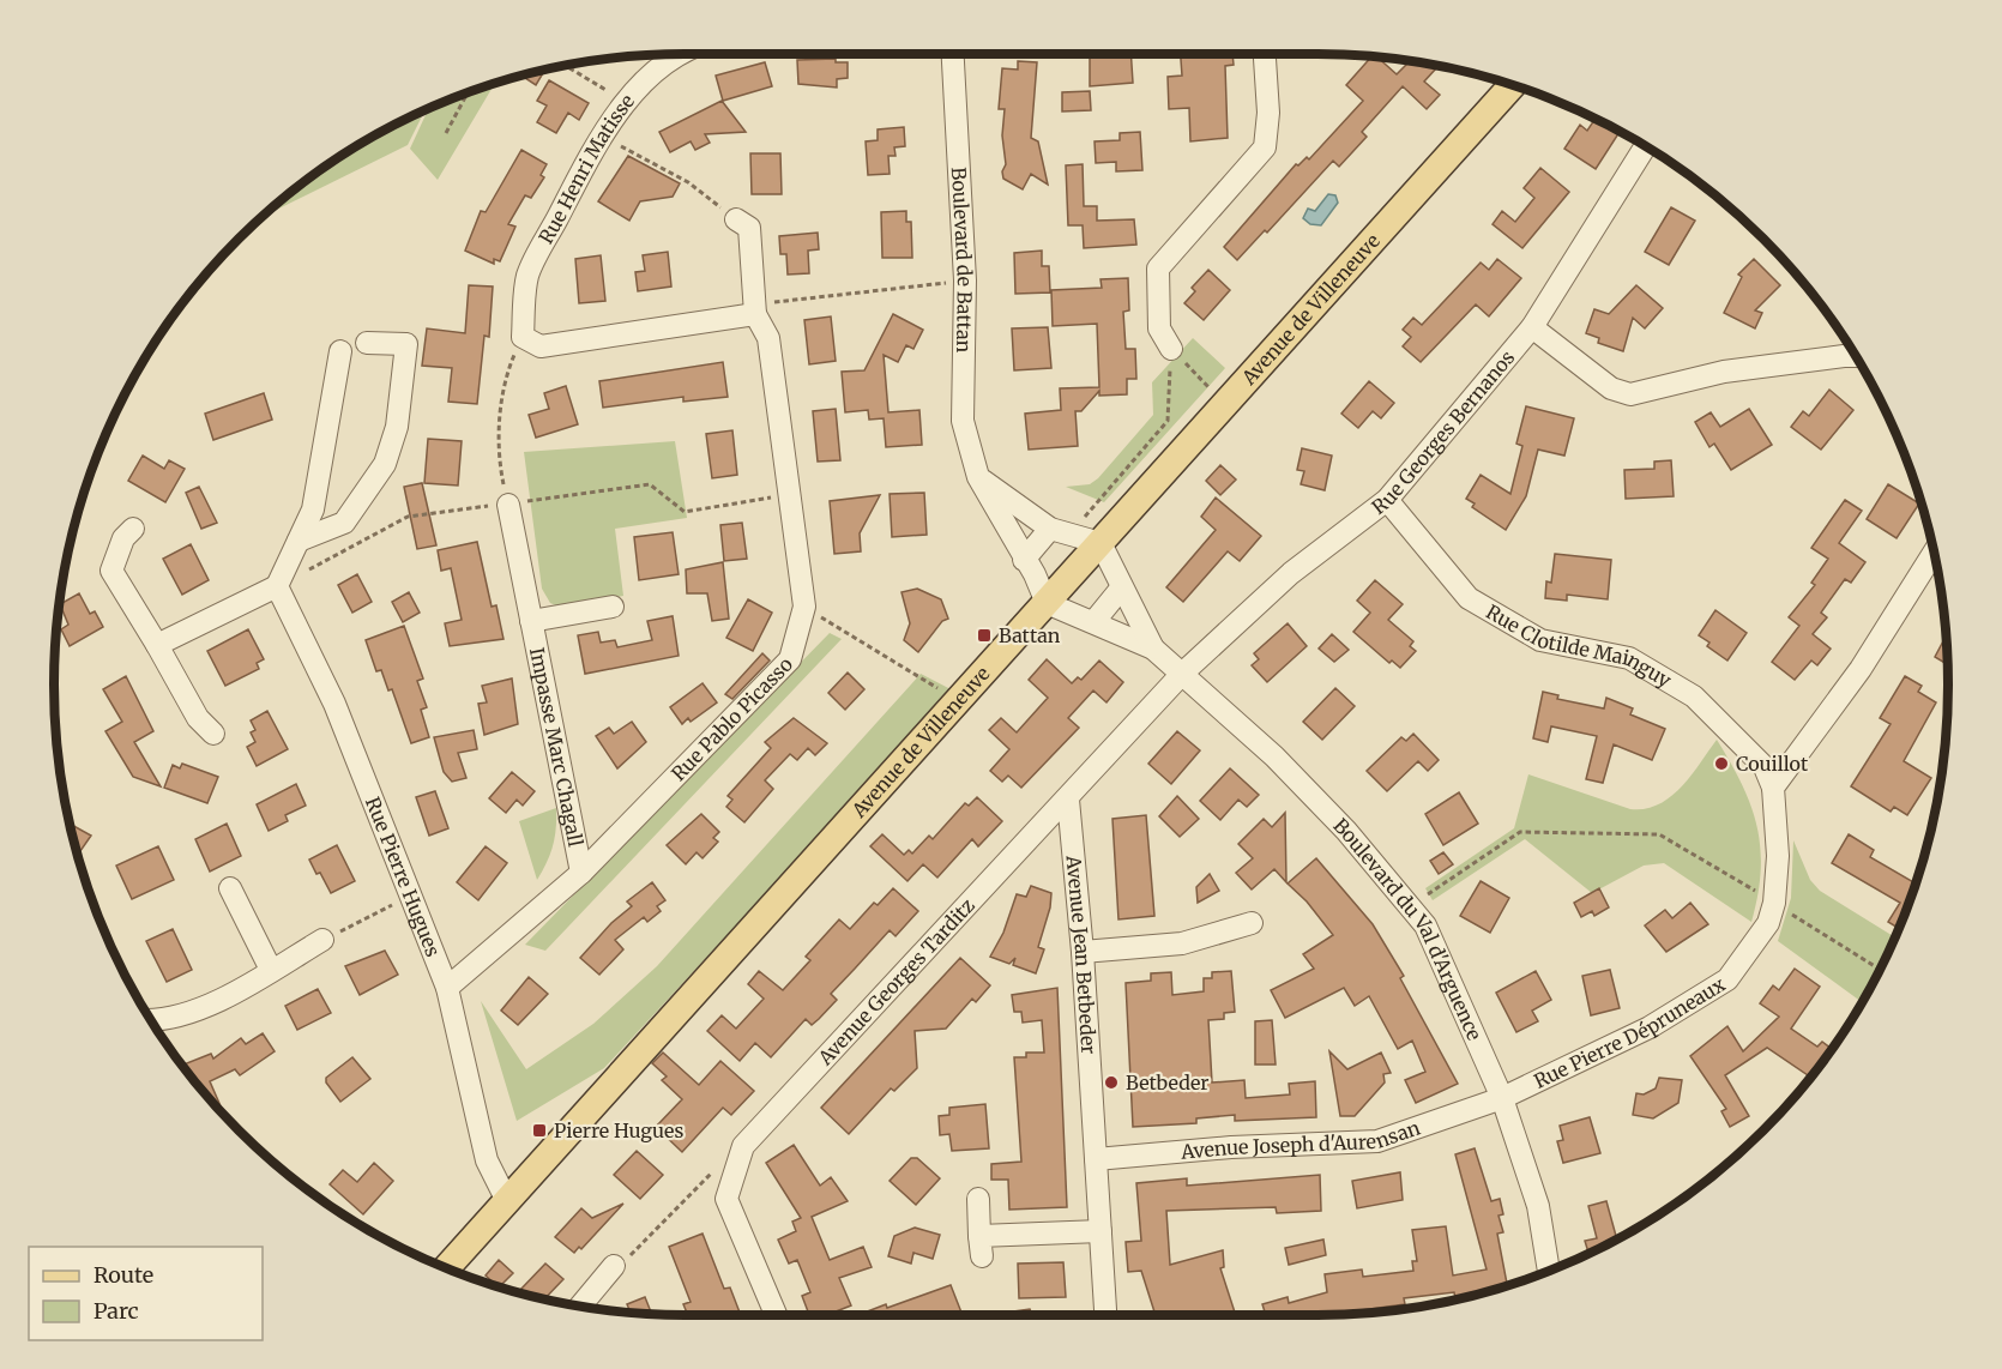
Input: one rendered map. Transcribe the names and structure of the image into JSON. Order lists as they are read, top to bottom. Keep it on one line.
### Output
{"streets":{"main road":["Avenue de Villeneuve"],"street":["Rue Henri Matisse","Boulevard de Battan","Rue Georges Bernanos","Rue Clotilde Mainguy","Rue Pablo Picasso","Impasse Marc Chagall","Rue Pierre Hugues","Boulevard du Val d'Arguence","Avenue Jean Betbeder","Avenue Georges Tarditz","Rue Pierre Dépruneaux","Avenue Joseph d'Aurensan"]},"crossings":[["Boulevard de Battan","Avenue de Villeneuve"],["Avenue de Villeneuve","Rue Pierre Hugues"],["Rue Georges Bernanos","Rue Clotilde Mainguy"],["Rue Georges Bernanos","Boulevard du Val d'Arguence"],["Rue Georges Bernanos","Avenue Georges Tarditz"],["Rue Clotilde Mainguy","Rue Pierre Dépruneaux"],["Rue Pablo Picasso","Impasse Marc Chagall"],["Rue Pablo Picasso","Rue Pierre Hugues"],["Boulevard du Val d'Arguence","Avenue Georges Tarditz"],["Boulevard du Val d'Arguence","Rue Pierre Dépruneaux"],["Boulevard du Val d'Arguence","Avenue Joseph d'Aurensan"],["Avenue Jean Betbeder","Avenue Georges Tarditz"],["Avenue Jean Betbeder","Avenue Joseph d'Aurensan"],["Rue Pierre Dépruneaux","Avenue Joseph d'Aurensan"]],"places":{"transit":["Battan","Pierre Hugues"],"other":["Couillot","Betbeder"]},"legend":["Route","Parc"]}
